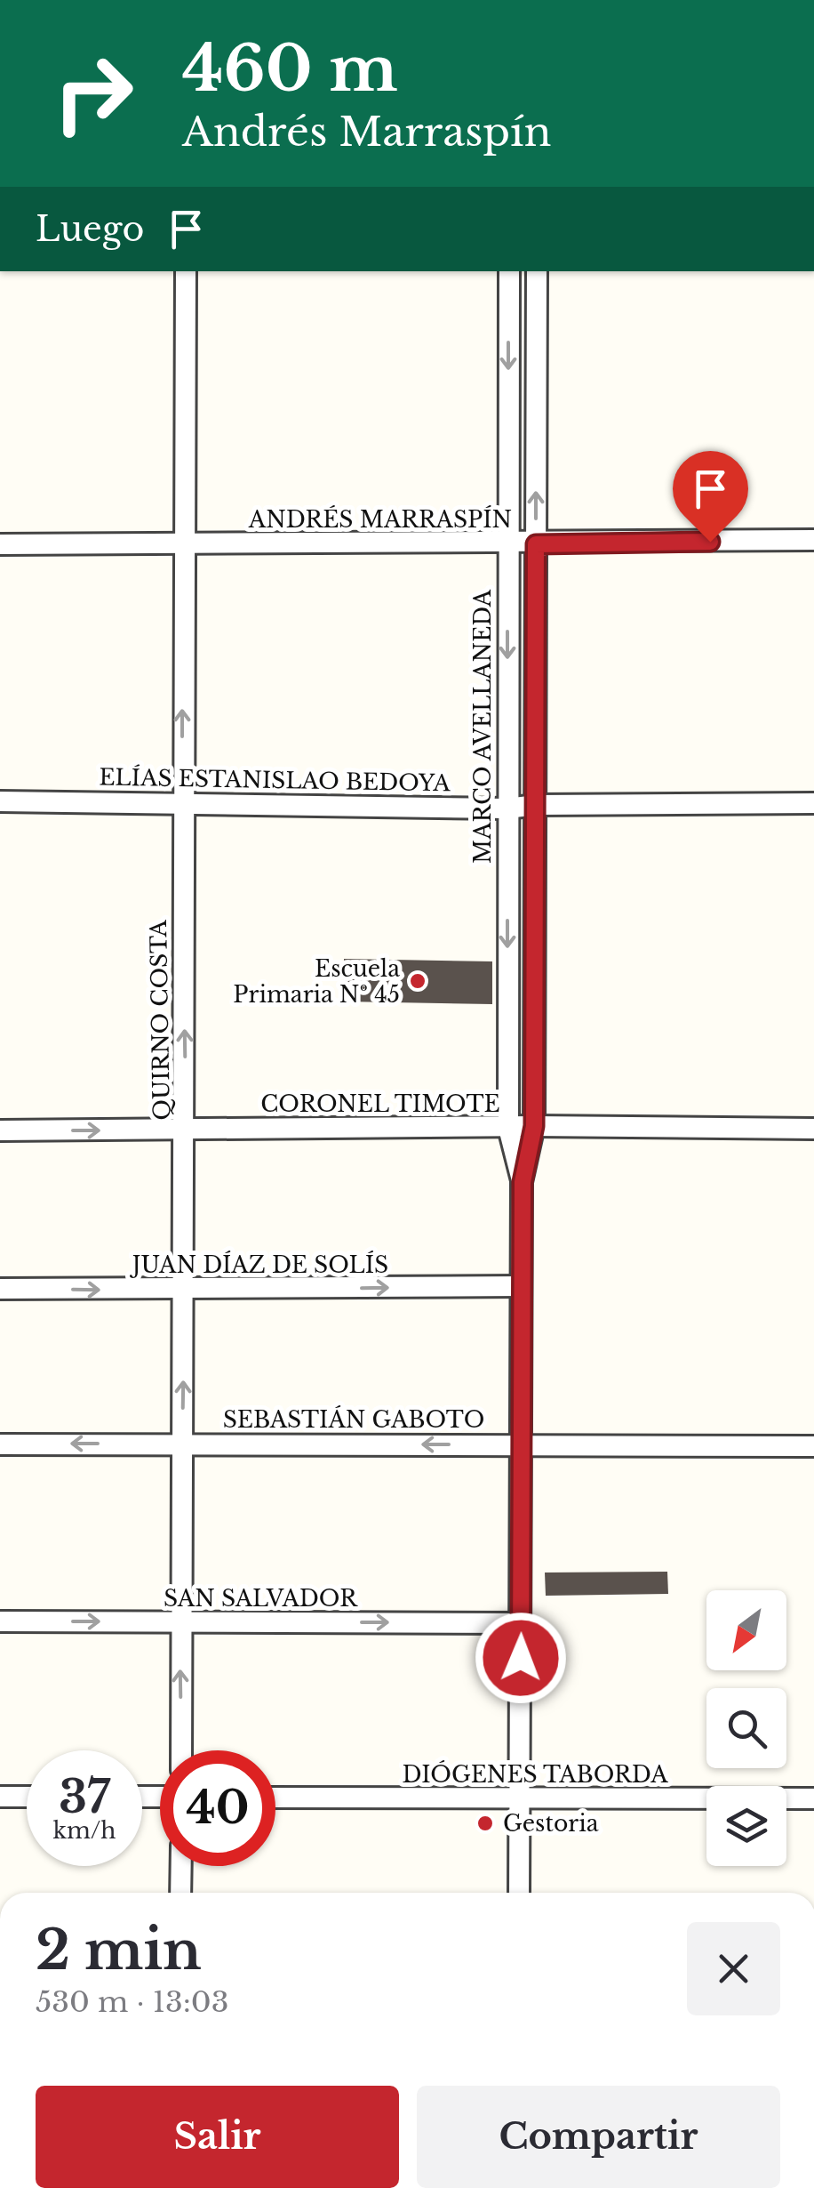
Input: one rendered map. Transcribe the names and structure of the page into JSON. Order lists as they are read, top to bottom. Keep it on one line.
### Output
{"streets":{"street":["ANDRÉS MARRASPÍN","MARCO AVELLANEDA","ELÍAS ESTANISLAO BEDOYA","QUIRNO COSTA","CORONEL TIMOTE","JUAN DÍAZ DE SOLÍS","SEBASTIÁN GABOTO","SAN SALVADOR","DIÓGENES TABORDA"]},"crossings":[["ANDRÉS MARRASPÍN","MARCO AVELLANEDA"],["ANDRÉS MARRASPÍN","QUIRNO COSTA"],["MARCO AVELLANEDA","ELÍAS ESTANISLAO BEDOYA"],["MARCO AVELLANEDA","CORONEL TIMOTE"],["MARCO AVELLANEDA","JUAN DÍAZ DE SOLÍS"],["MARCO AVELLANEDA","SEBASTIÁN GABOTO"],["MARCO AVELLANEDA","SAN SALVADOR"],["MARCO AVELLANEDA","DIÓGENES TABORDA"],["ELÍAS ESTANISLAO BEDOYA","QUIRNO COSTA"],["QUIRNO COSTA","CORONEL TIMOTE"],["QUIRNO COSTA","JUAN DÍAZ DE SOLÍS"],["QUIRNO COSTA","SEBASTIÁN GABOTO"],["QUIRNO COSTA","SAN SALVADOR"]],"one_way":["QUIRNO COSTA","JUAN DÍAZ DE SOLÍS","SEBASTIÁN GABOTO","SAN SALVADOR"],"places":["Escuela Primaria Nº 45","Gestoria"],"north":"bottom left","page":{"turn":["460 m","Andrés Marraspín"],"then":"Luego","speed":"37 km/h","limit":"40","heading":["2 min","530 m · 13:03"],"buttons":["Salir","Compartir"]}}
